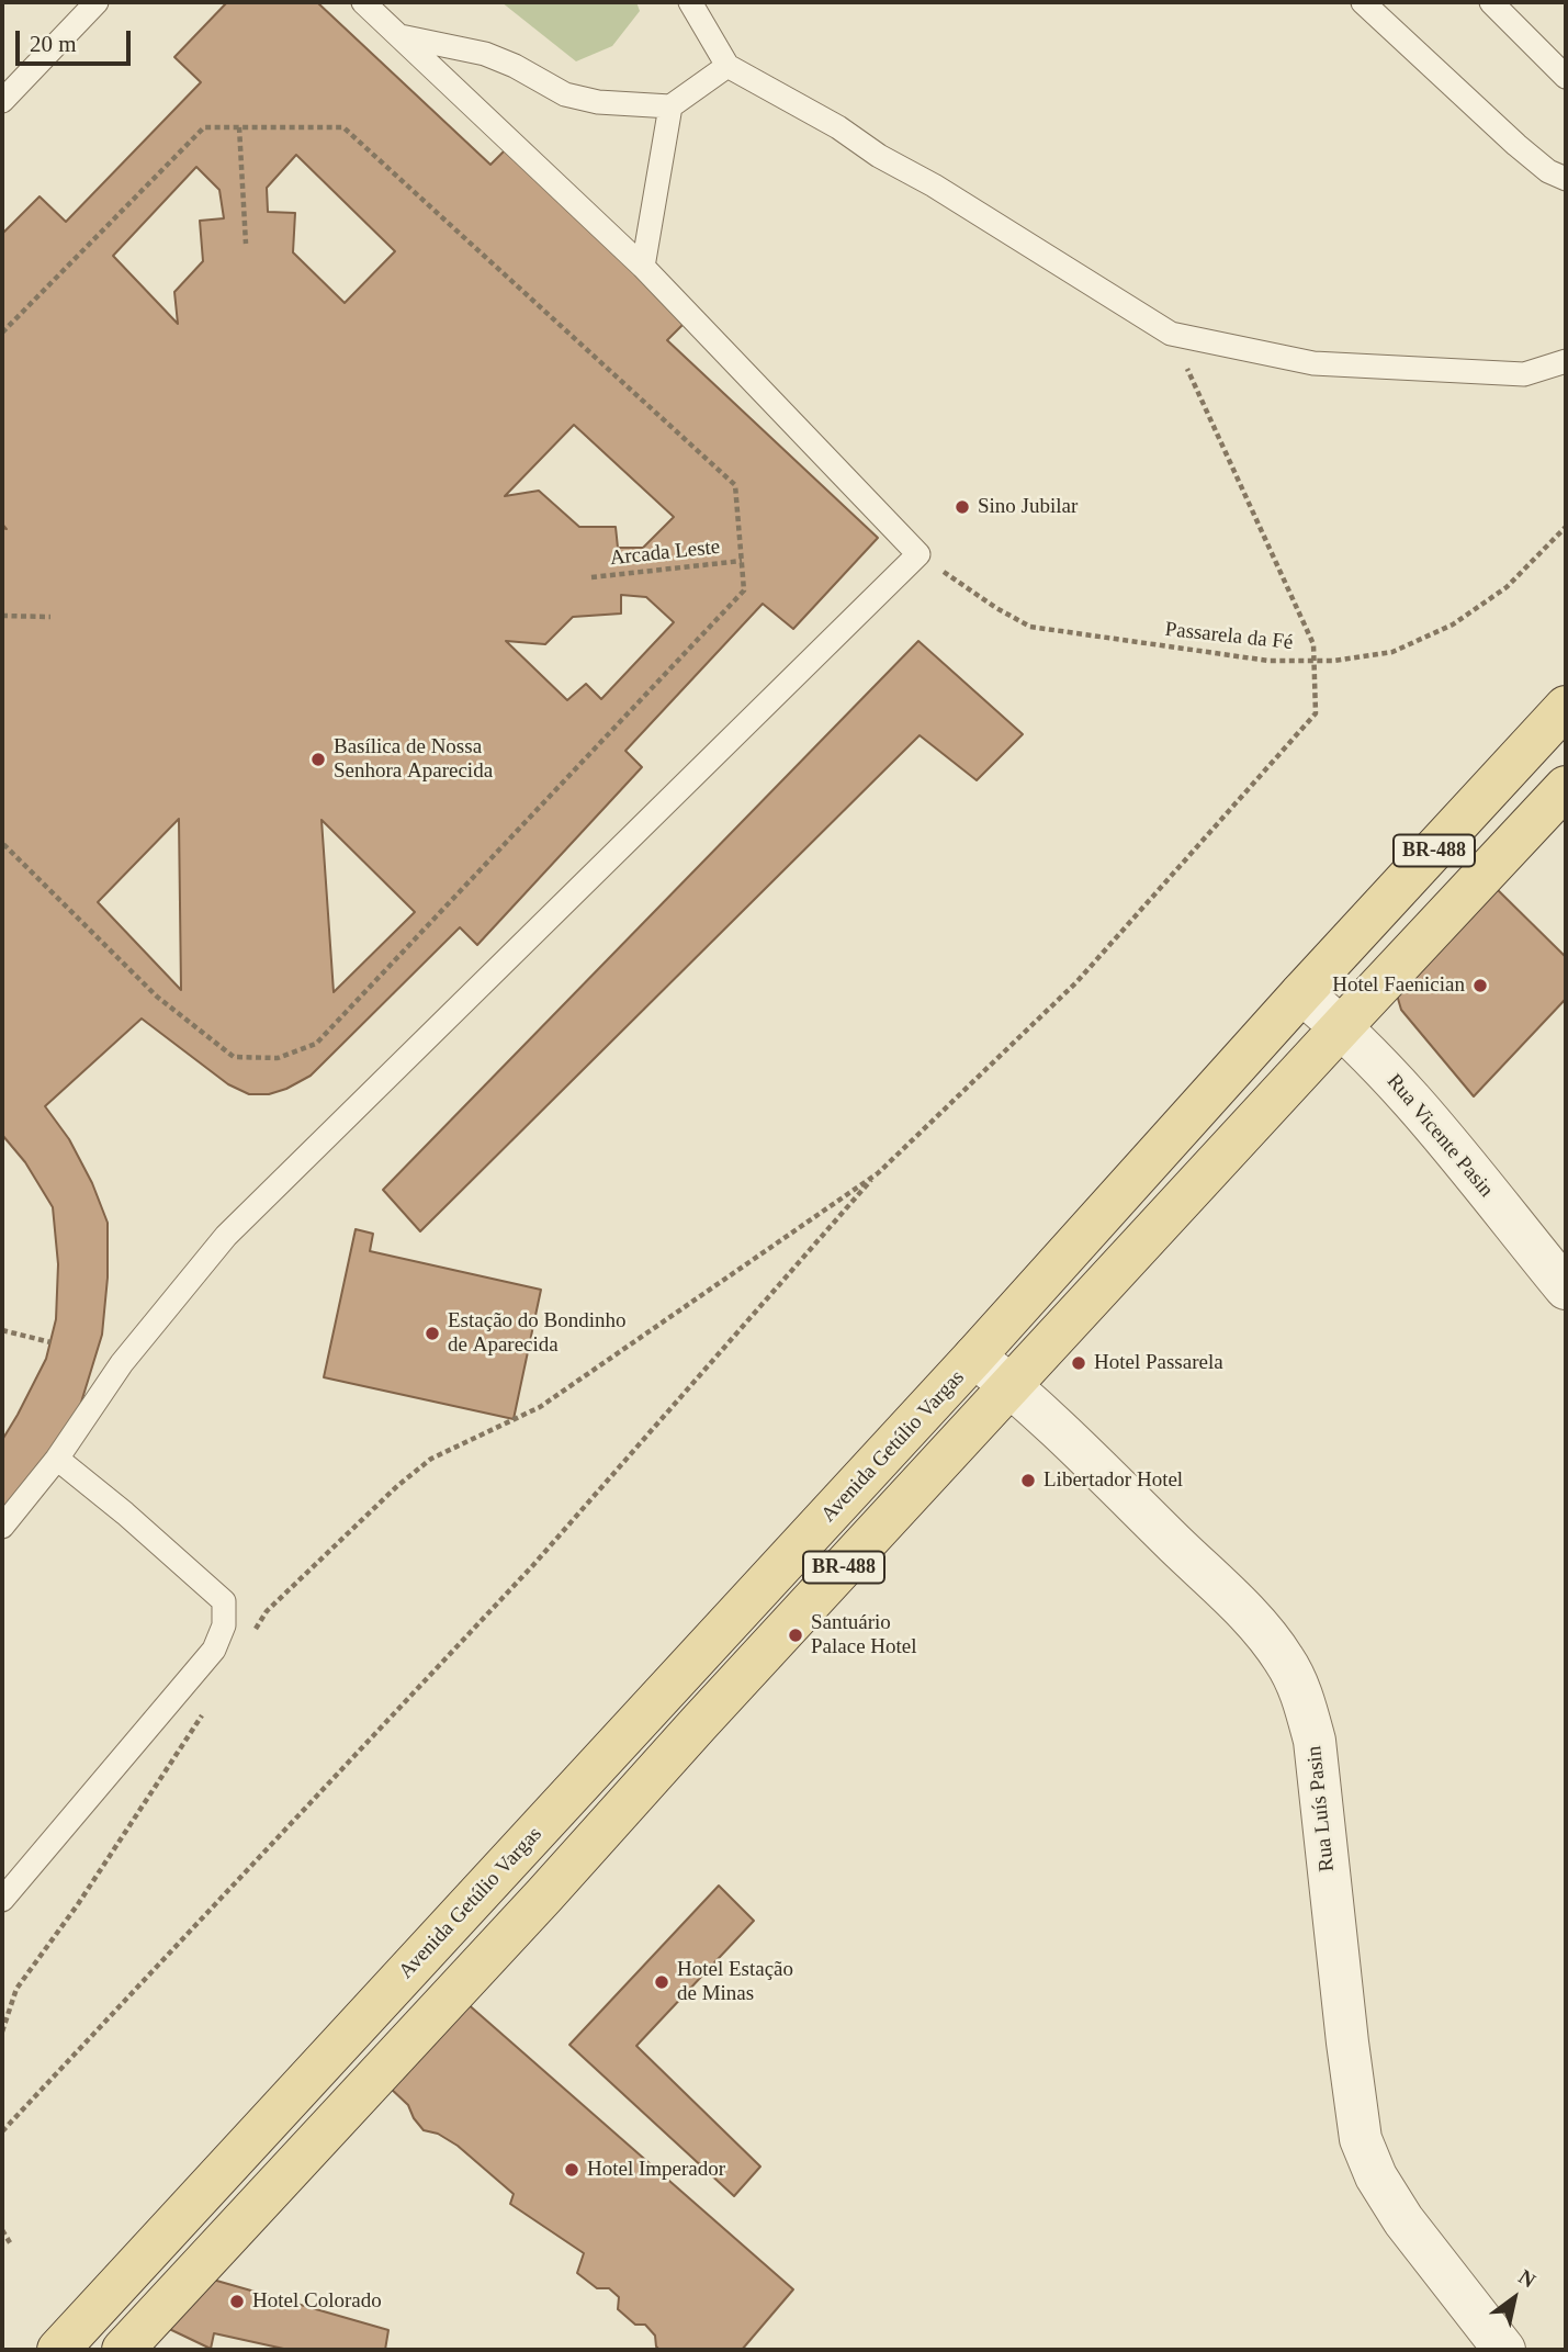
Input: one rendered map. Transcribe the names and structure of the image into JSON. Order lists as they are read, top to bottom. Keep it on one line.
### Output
{"streets":{"main road":["BR-488","Avenida Getúlio Vargas"],"street":["Rua Vicente Pasin","Rua Luís Pasin"],"path":["Arcada Leste","Passarela da Fé"]},"crossings":[["BR-488","Rua Vicente Pasin"],["BR-488","Rua Luís Pasin"],["Rua Vicente Pasin","Avenida Getúlio Vargas"],["Avenida Getúlio Vargas","Rua Luís Pasin"]],"places":["Sino Jubilar","Basílica de Nossa Senhora Aparecida","Hotel Faenician","Estação do Bondinho de Aparecida","Hotel Passarela","Libertador Hotel","Santuário Palace Hotel","Hotel Estação de Minas","Hotel Imperador","Hotel Colorado"],"scale_bar":"20 m","north":"top right"}
